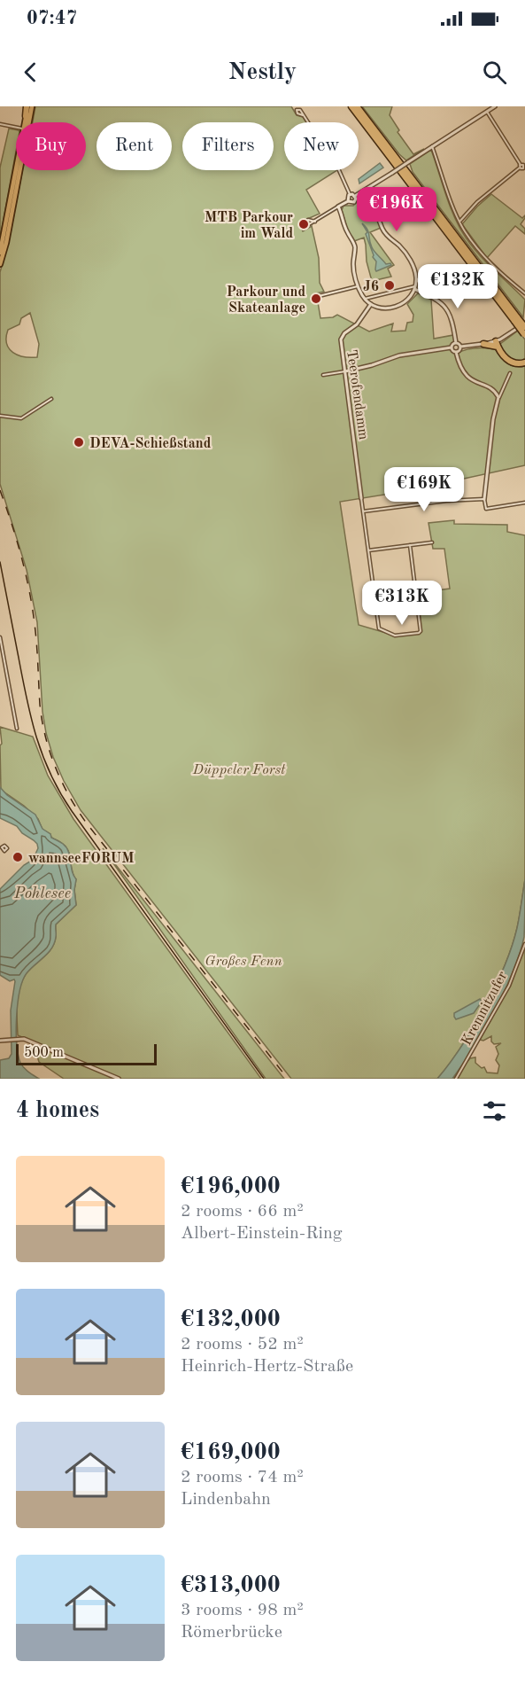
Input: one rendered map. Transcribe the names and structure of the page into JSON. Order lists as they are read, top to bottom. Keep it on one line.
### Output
{"streets":{"street":["Teerofendamm","Kremnitzufer"]},"water":["Pohlesee"],"parks":["Düppeler Forst","Großes Fenn"],"places":["MTB Parkour im Wald","J6","Parkour und Skateanlage","DEVA-Schießstand","wannseeFORUM"],"scale_bar":"500 m","page":{"status":"07:47","header":"Nestly","chip":["Buy","Rent","Filters","New"],"price":["€196K","€132K","€169K","€313K"],"scale":"500 m","heading":"4 homes","list":[{"name":"€196,000","note":"2 rooms · 66 m² · Albert-Einstein-Ring"},{"name":"€132,000","note":"2 rooms · 52 m² · Heinrich-Hertz-Straße"},{"name":"€169,000","note":"2 rooms · 74 m² · Lindenbahn"},{"name":"€313,000","note":"3 rooms · 98 m² · Römerbrücke"}]}}
